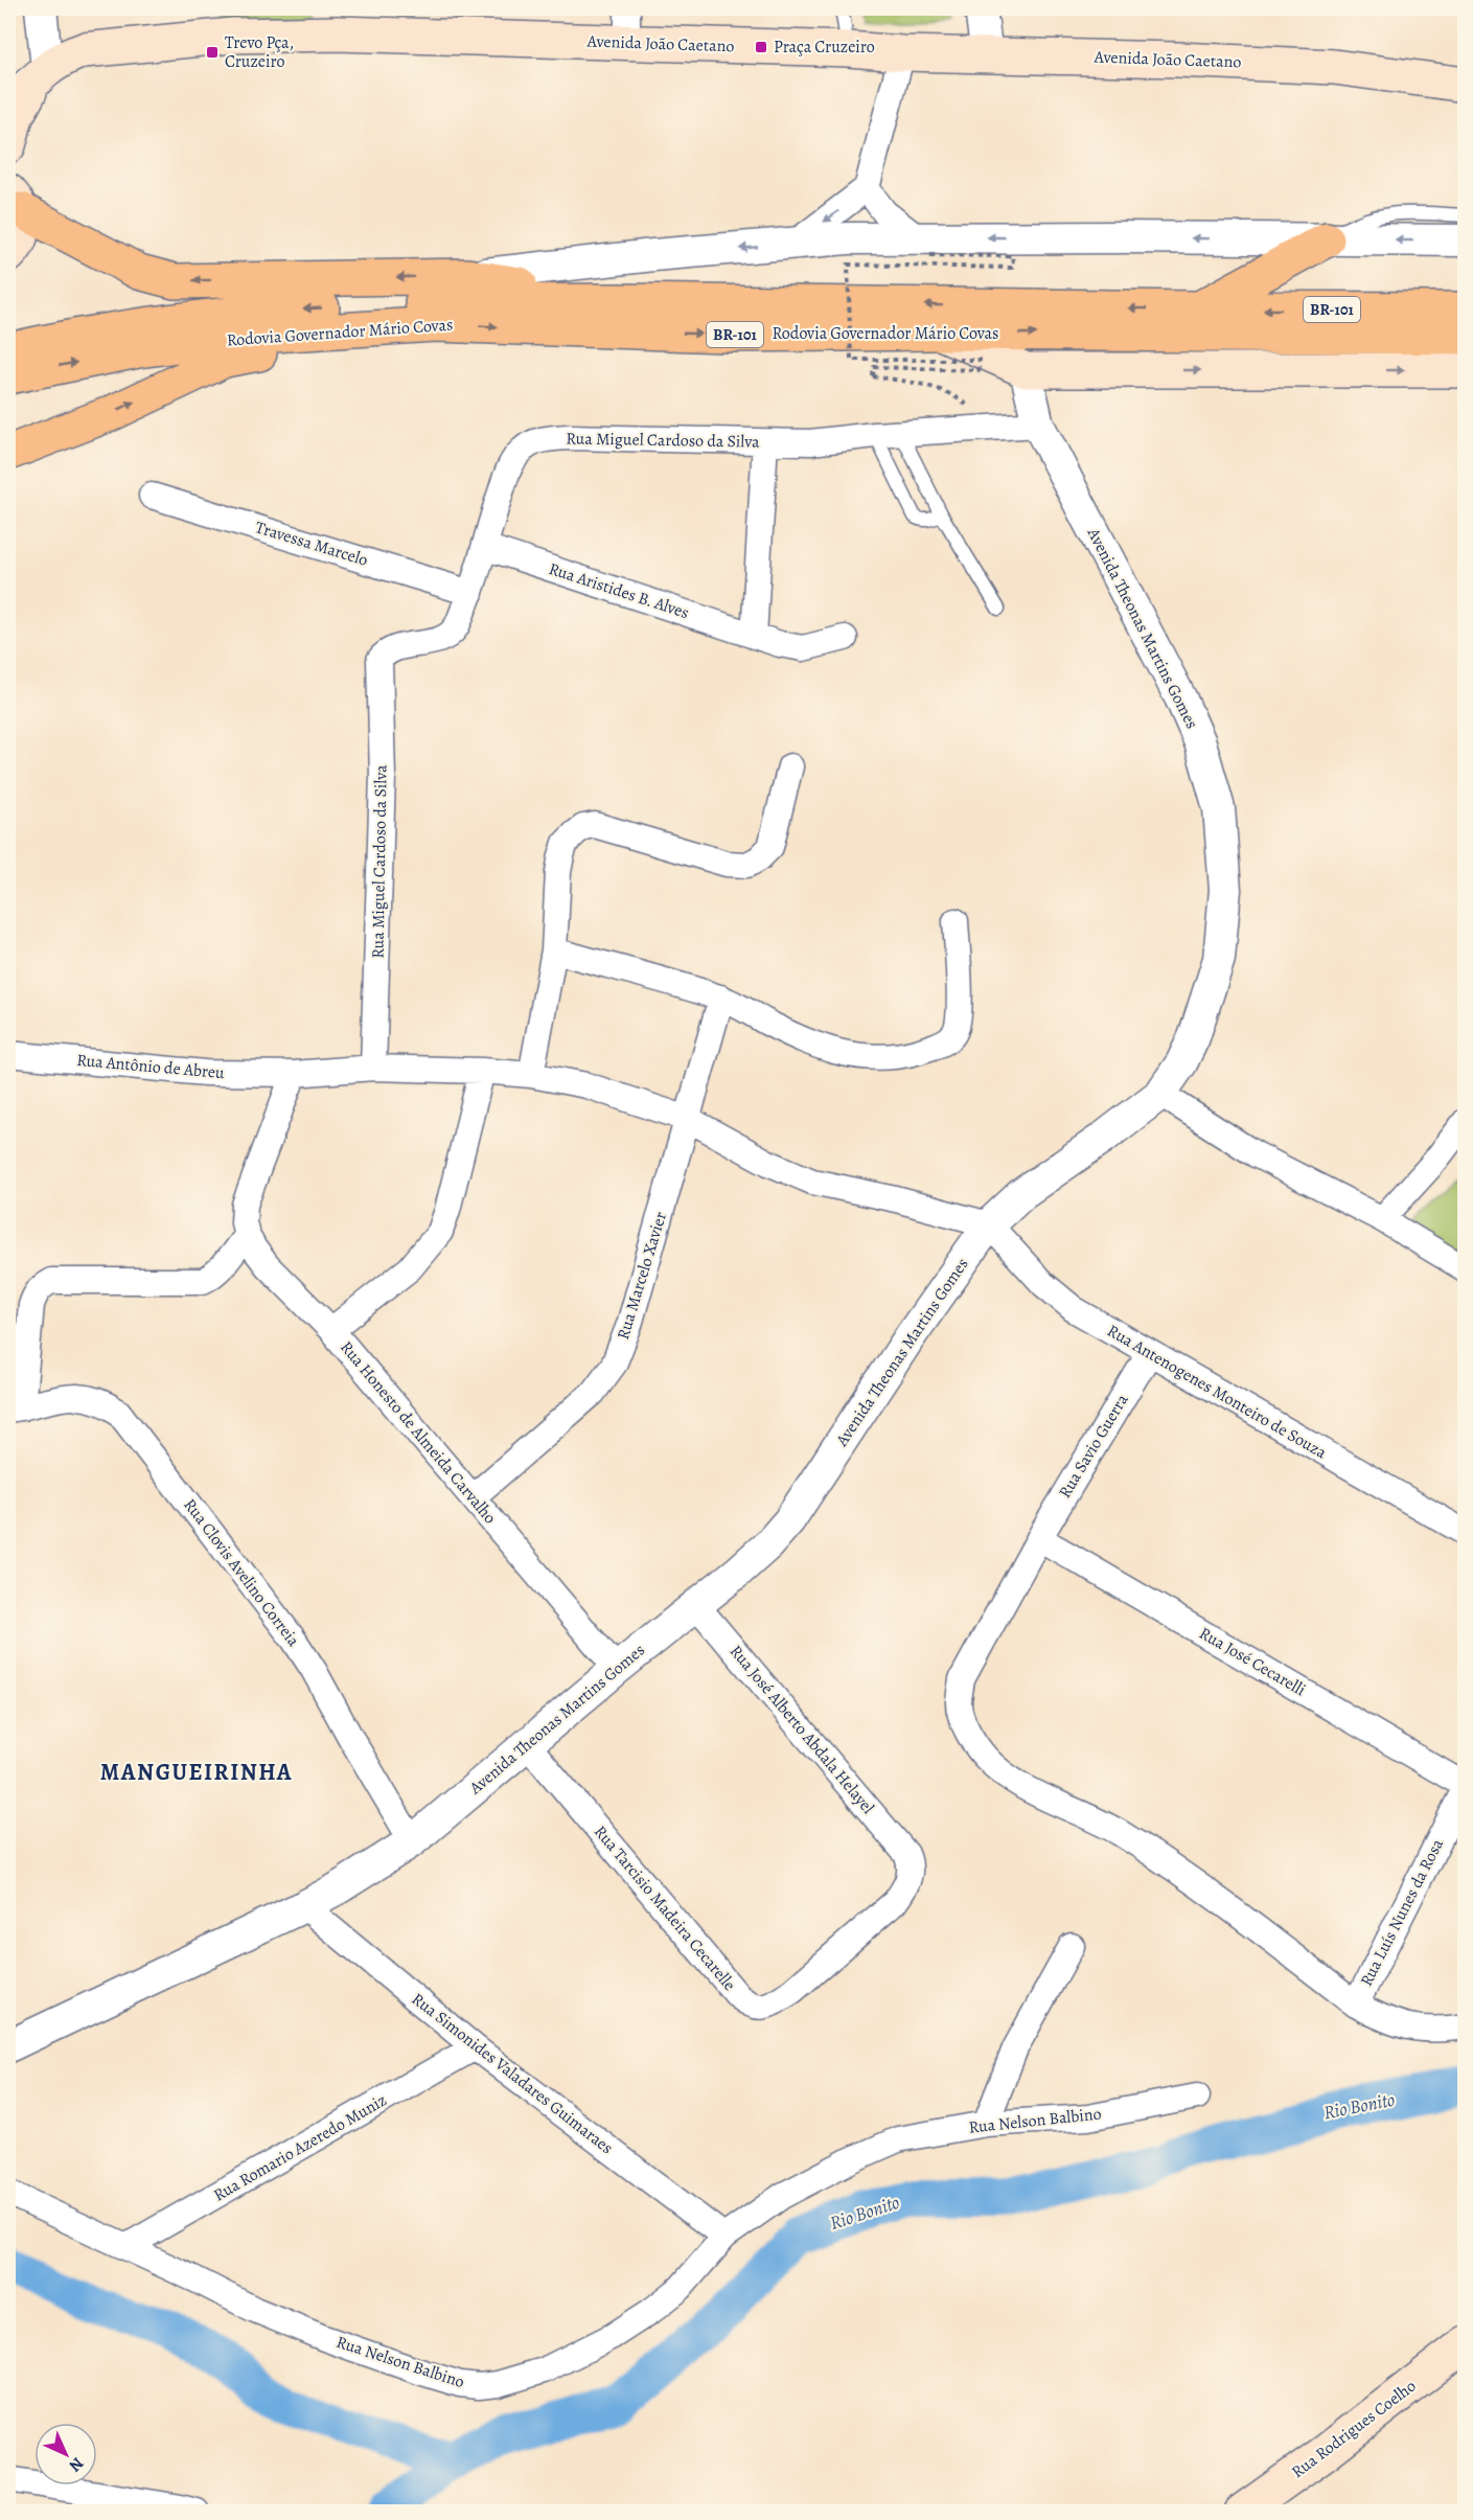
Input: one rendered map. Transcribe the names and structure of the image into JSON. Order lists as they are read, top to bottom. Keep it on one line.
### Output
{"streets":{"highway":["BR-101","Rodovia Governador Mário Covas"],"main road":["Avenida João Caetano","Rua Rodrigues Coelho"],"street":["Rua Miguel Cardoso da Silva","Travessa Marcelo","Rua Aristides B. Alves","Avenida Theonas Martins Gomes","Rua Antônio de Abreu","Rua Marcelo Xavier","Rua Antenogenes Monteiro de Souza","Rua Honesto de Almeida Carvalho","Rua Savio Guerra","Rua Clovis Avelino Correia","Rua José Cecarelli","Rua José Alberto Abdala Helayel","Rua Tarcisio Madeira Cecarelle","Rua Luís Nunes da Rosa","Rua Simonides Valadares Guimaraes","Rua Nelson Balbino","Rua Romario Azeredo Muniz"]},"crossings":[["Rua Miguel Cardoso da Silva","Travessa Marcelo"],["Rua Miguel Cardoso da Silva","Rua Aristides B. Alves"],["Rua Miguel Cardoso da Silva","Avenida Theonas Martins Gomes"],["Rua Miguel Cardoso da Silva","Rua Antônio de Abreu"],["Avenida Theonas Martins Gomes","Rua Antônio de Abreu"],["Avenida Theonas Martins Gomes","Rua Antenogenes Monteiro de Souza"],["Avenida Theonas Martins Gomes","Rua Honesto de Almeida Carvalho"],["Avenida Theonas Martins Gomes","Rua Clovis Avelino Correia"],["Avenida Theonas Martins Gomes","Rua José Alberto Abdala Helayel"],["Avenida Theonas Martins Gomes","Rua Tarcisio Madeira Cecarelle"],["Avenida Theonas Martins Gomes","Rua Simonides Valadares Guimaraes"],["Rua Antônio de Abreu","Rua Marcelo Xavier"],["Rua Antônio de Abreu","Rua Antenogenes Monteiro de Souza"],["Rua Antônio de Abreu","Rua Honesto de Almeida Carvalho"],["Rua Marcelo Xavier","Rua Honesto de Almeida Carvalho"],["Rua Antenogenes Monteiro de Souza","Rua Savio Guerra"],["Rua Savio Guerra","Rua José Cecarelli"],["Rua Savio Guerra","Rua Luís Nunes da Rosa"],["Rua José Cecarelli","Rua Luís Nunes da Rosa"],["Rua José Alberto Abdala Helayel","Rua Tarcisio Madeira Cecarelle"],["Rua Simonides Valadares Guimaraes","Rua Nelson Balbino"],["Rua Simonides Valadares Guimaraes","Rua Romario Azeredo Muniz"],["Rua Nelson Balbino","Rua Romario Azeredo Muniz"]],"districts":["MANGUEIRINHA"],"water":["Rio Bonito"],"places":{"transit":["Praça Cruzeiro","Trevo Pça, Cruzeiro"]},"north":"bottom right"}
